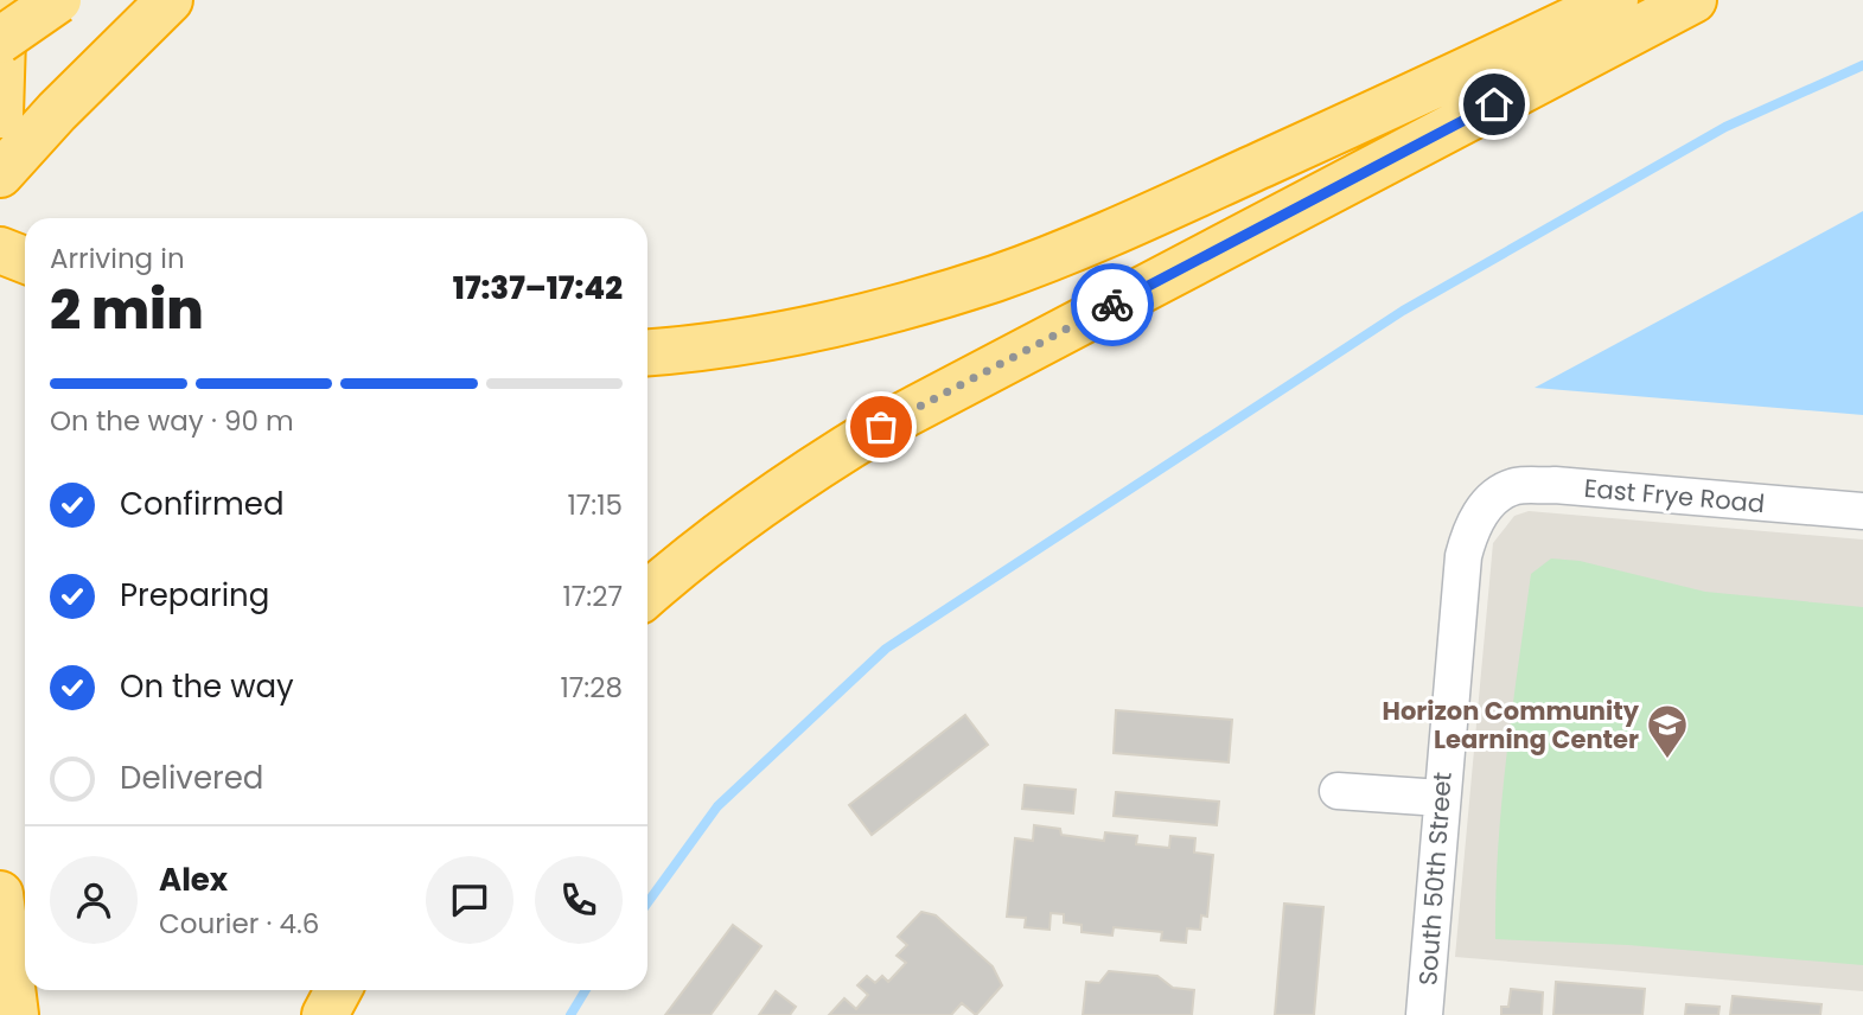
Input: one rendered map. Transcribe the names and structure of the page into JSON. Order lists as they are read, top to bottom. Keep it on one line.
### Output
{"streets":{"street":["East Frye Road","South 50th Street"]},"crossings":[["East Frye Road","South 50th Street"]],"places":{"school or university":["Horizon Community Learning Center"]},"page":{"heading":["2 min","Arriving in","17:37–17:42"],"panel":["Alex","Courier · 4.6"],"bar":"On the way · 90 m","list":[["Confirmed","17:15"],["Preparing","17:27"],["On the way","17:28"],"Delivered"]}}
